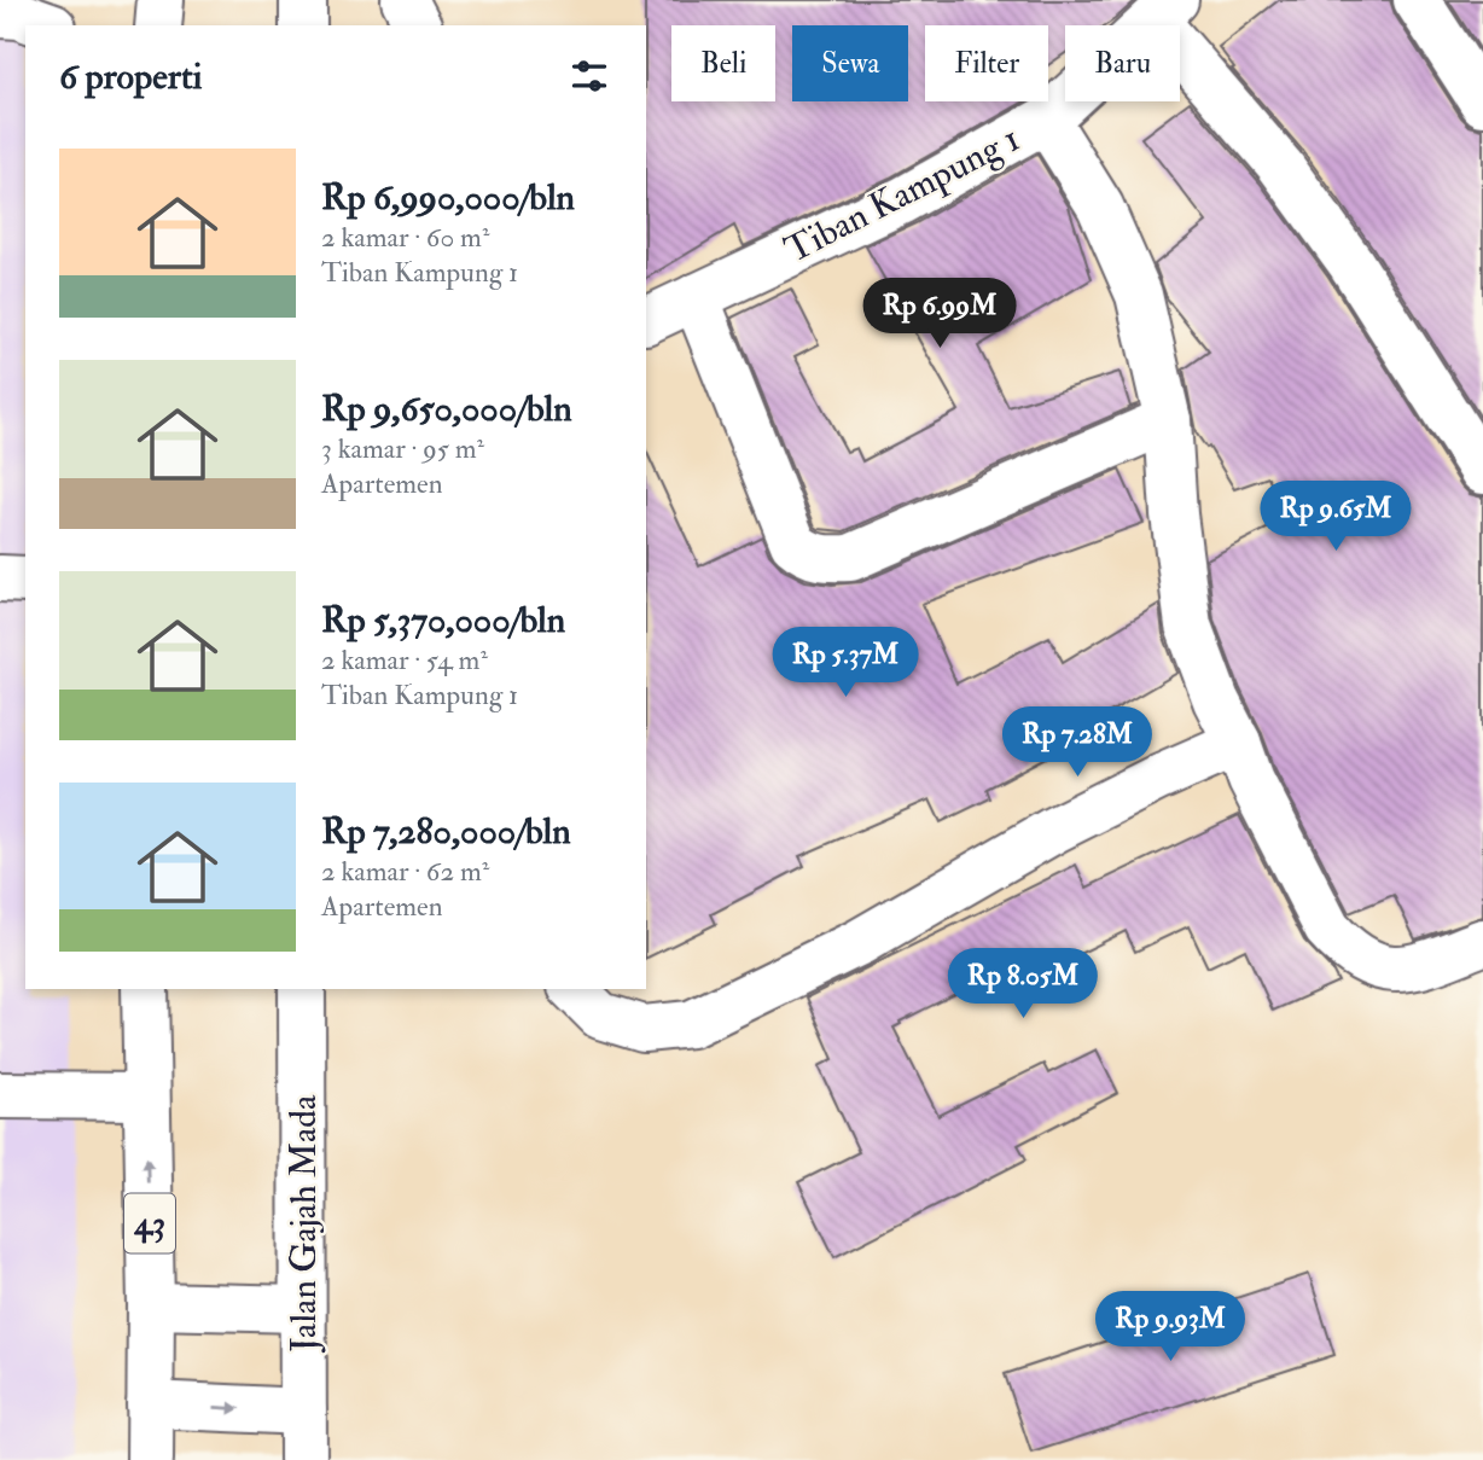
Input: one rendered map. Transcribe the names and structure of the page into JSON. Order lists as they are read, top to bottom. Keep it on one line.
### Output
{"streets":{"main road":["Tiban Kampung 1","43","Jalan Gajah Mada"]},"page":{"chip":["Beli","Sewa","Filter","Baru"],"heading":"6 properti","list":[{"name":"Rp 6,990,000/bln","note":"2 kamar · 60 m² · Tiban Kampung 1"},{"name":"Rp 9,650,000/bln","note":"3 kamar · 95 m² · Apartemen"},{"name":"Rp 5,370,000/bln","note":"2 kamar · 54 m² · Tiban Kampung 1"},{"name":"Rp 7,280,000/bln","note":"2 kamar · 62 m² · Apartemen"}],"price":["Rp 6.99M","Rp 9.65M","Rp 5.37M","Rp 7.28M","Rp 8.05M","Rp 9.93M"]}}
